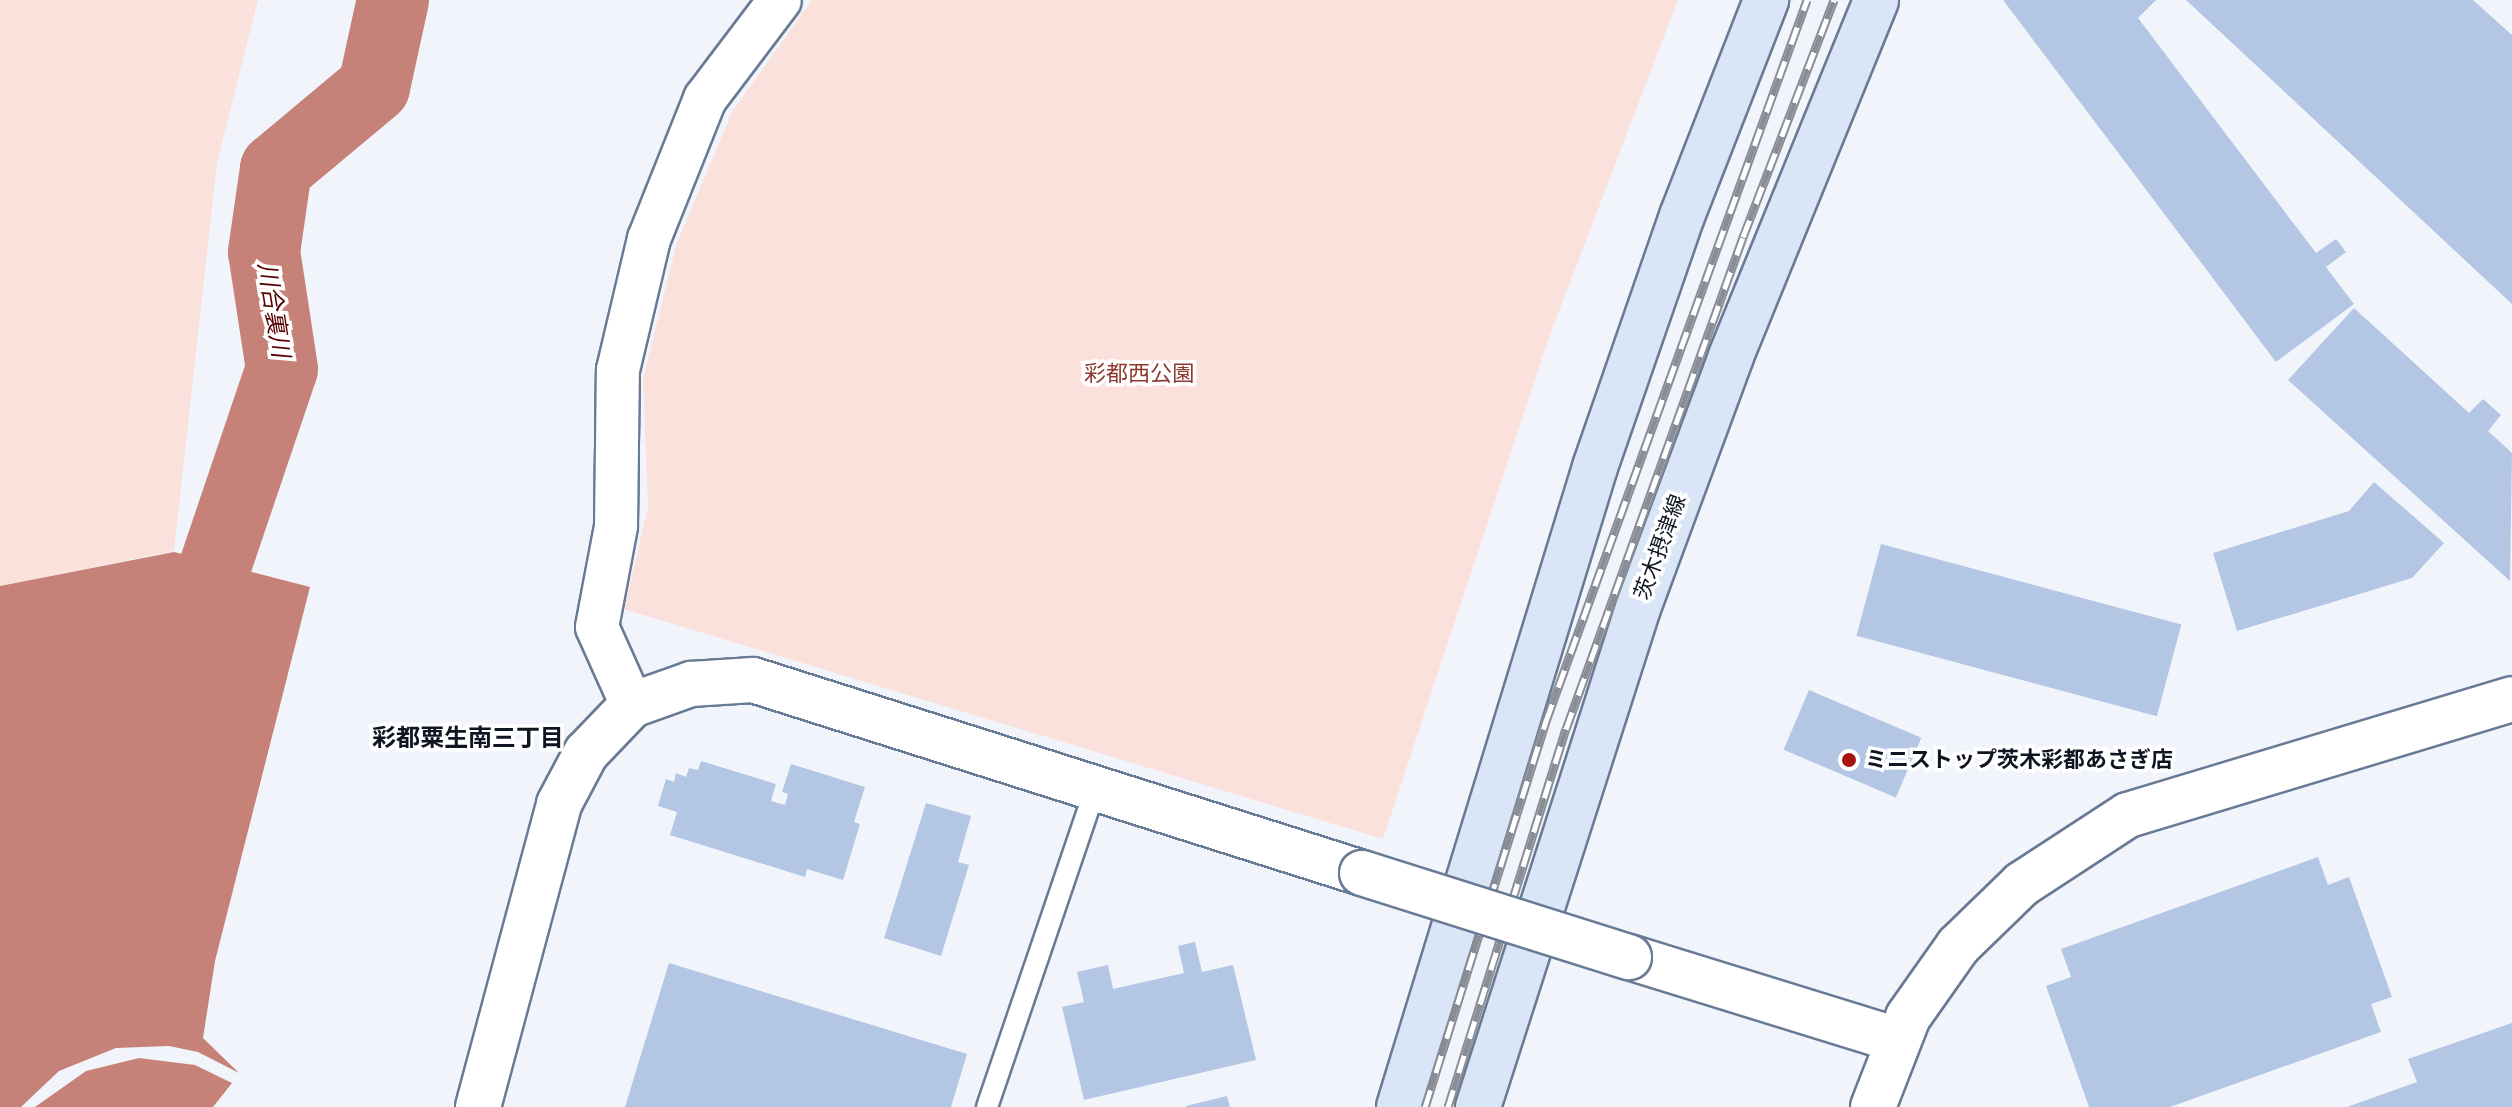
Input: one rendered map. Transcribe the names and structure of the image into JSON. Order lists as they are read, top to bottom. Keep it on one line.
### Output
{"streets":{"main road":["茨木摂津線"]},"districts":["彩都粟生南三丁目"],"water":["川合裏川"],"parks":["彩都西公園"],"places":["ミニストップ茨木彩都あさぎ店"]}
